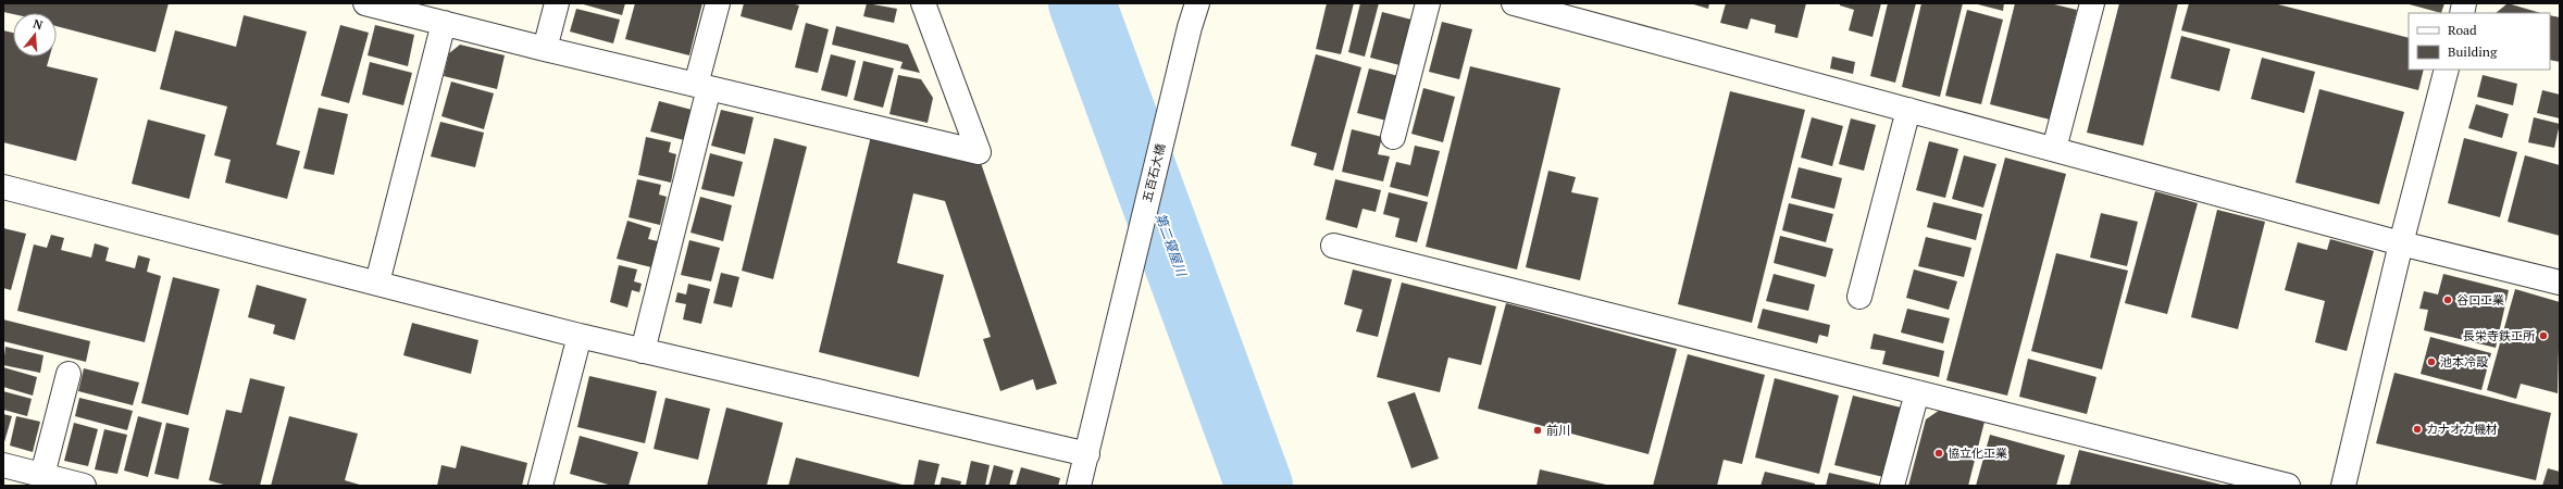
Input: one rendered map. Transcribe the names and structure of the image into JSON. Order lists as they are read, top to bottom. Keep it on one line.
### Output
{"streets":{"street":["五百石大橋"]},"water":["第二寝屋川"],"places":["谷口工業","長栄寺鉄工所","池本冷設","カナオカ機材","前川","協立化工業"],"legend":["Road","Building"],"north":"top"}
